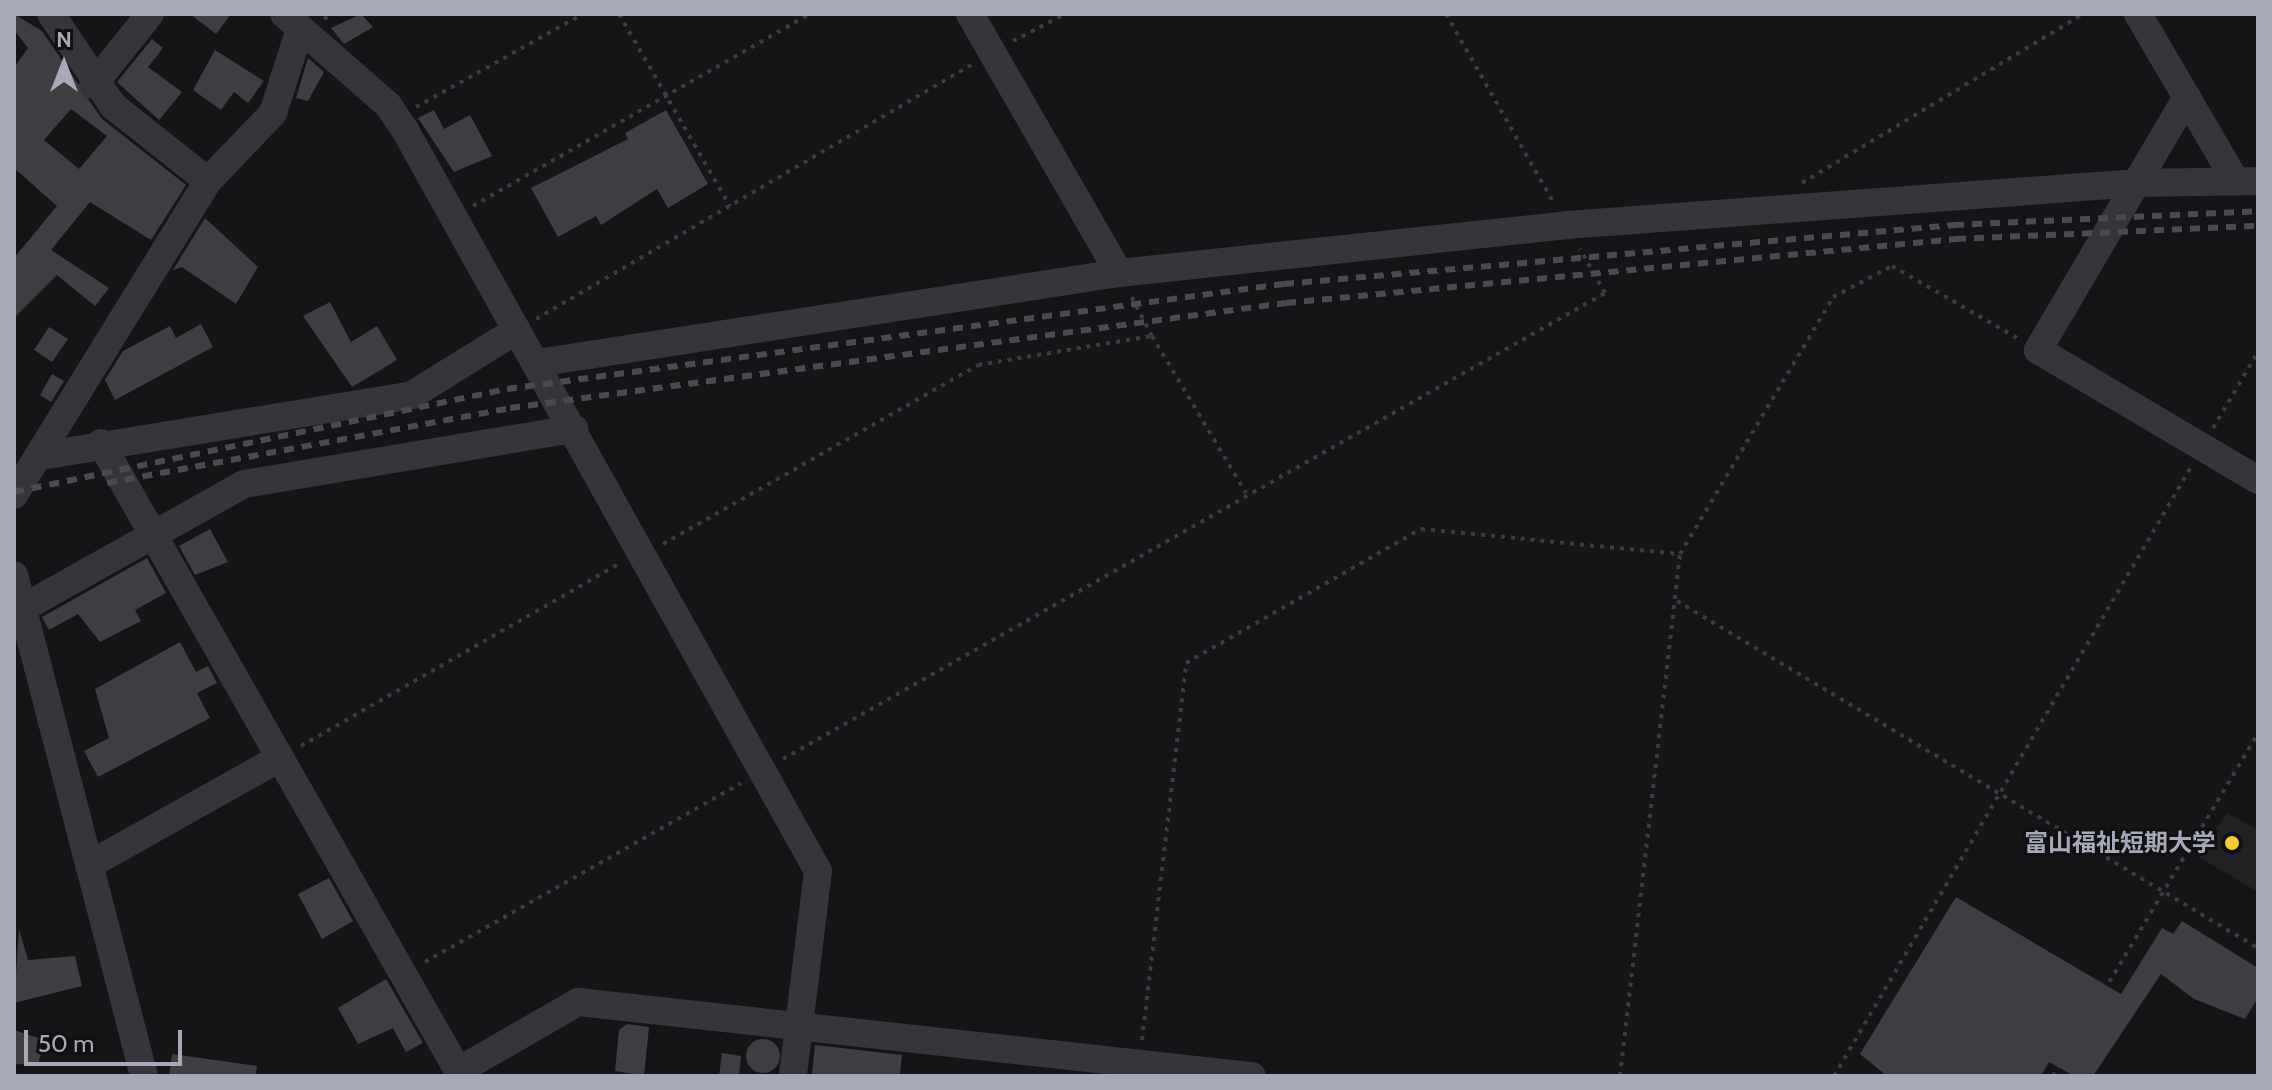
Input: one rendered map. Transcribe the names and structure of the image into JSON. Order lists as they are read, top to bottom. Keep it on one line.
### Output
{"places":["富山福祉短期大学"],"scale_bar":"50 m","north":"top"}
